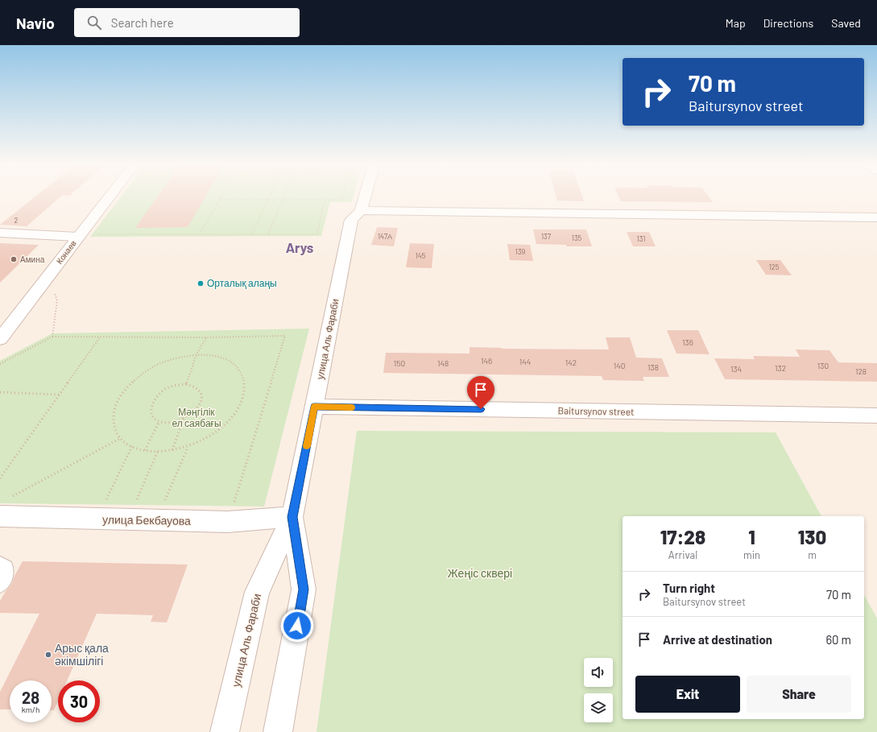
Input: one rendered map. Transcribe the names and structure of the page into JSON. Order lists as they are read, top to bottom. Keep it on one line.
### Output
{"streets":{"street":["Конаев","улица Аль Фараби","Baitursynov street","улица Бекбауова"]},"crossings":[["улица Аль Фараби","Baitursynov street"],["улица Аль Фараби","улица Бекбауова"]],"districts":["Arys"],"parks":["Мәңгілік ел саябағы","Жеңіс сквері"],"places":["Амина","Орталық алаңы","Арыс қала әкімшілігі"],"house_numbers":["2","147А","137","135","131","139","145","125","136","146","144","142","150","148","140","130","138","132","134","128"],"page":{"header":"Navio","search":"Search here","nav":["Map","Directions","Saved"],"turn":["70 m","Baitursynov street"],"eta":["17:28","Arrival","1","min","130","m"],"list":[{"name":"Turn right","note":"Baitursynov street","value":"70 m"},{"name":"Arrive at destination","value":"60 m"}],"buttons":["Exit","Share"],"speed":"28 km/h","limit":"30"}}
